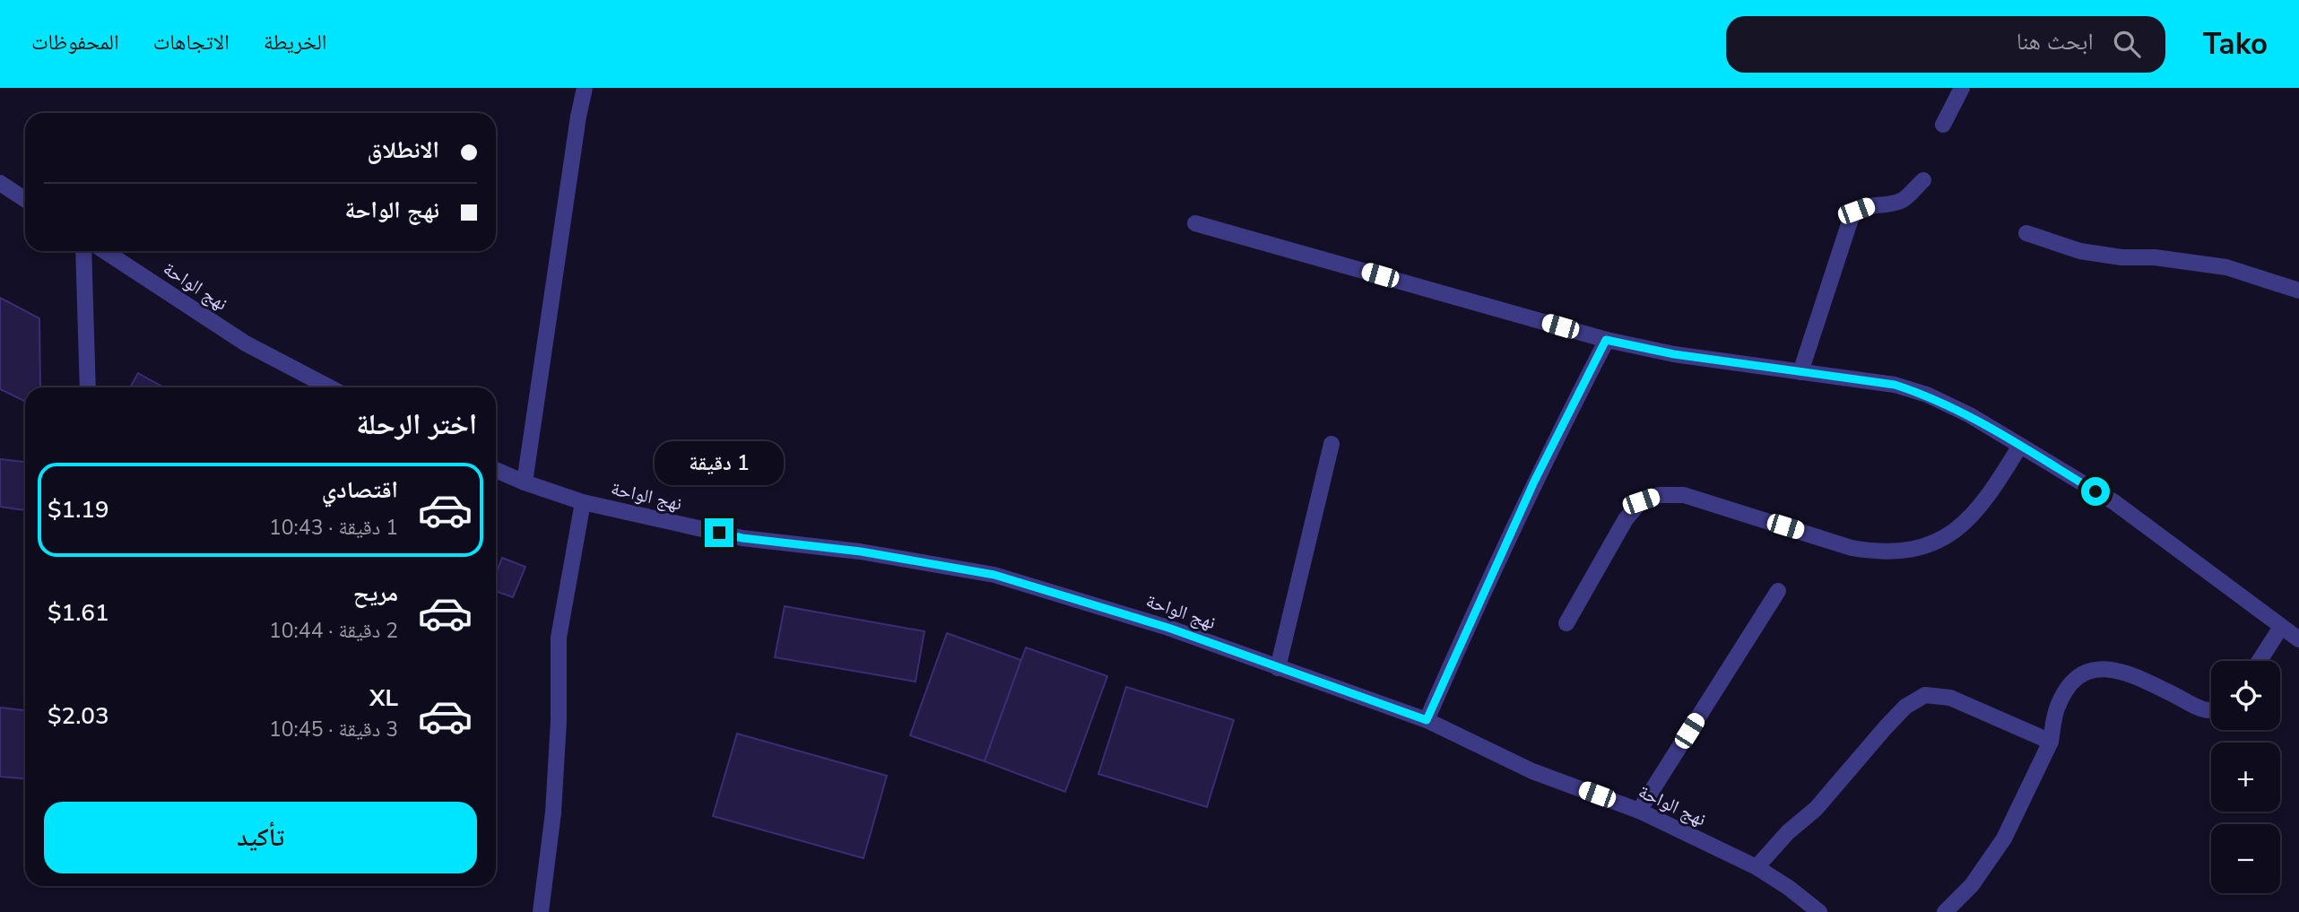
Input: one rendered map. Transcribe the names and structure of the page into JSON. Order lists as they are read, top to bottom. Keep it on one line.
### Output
{"streets":{"street":["نهج الواحة"]},"page":{"header":"Tako","search":"ابحث هنا","nav":["الخريطة","الاتجاهات","المحفوظات"],"banner":["الانطلاق","نهج الواحة"],"heading":"اختر الرحلة","bubble":"1 دقيقة","list":[{"name":"اقتصادي","note":"1 دقيقة · 10:43","value":"$1.19"},{"name":"مريح","note":"2 دقيقة · 10:44","value":"$1.61"},{"name":"XL","note":"3 دقيقة · 10:45","value":"$2.03"}],"map_buttons":["+","−"],"buttons":"تأكيد"}}
